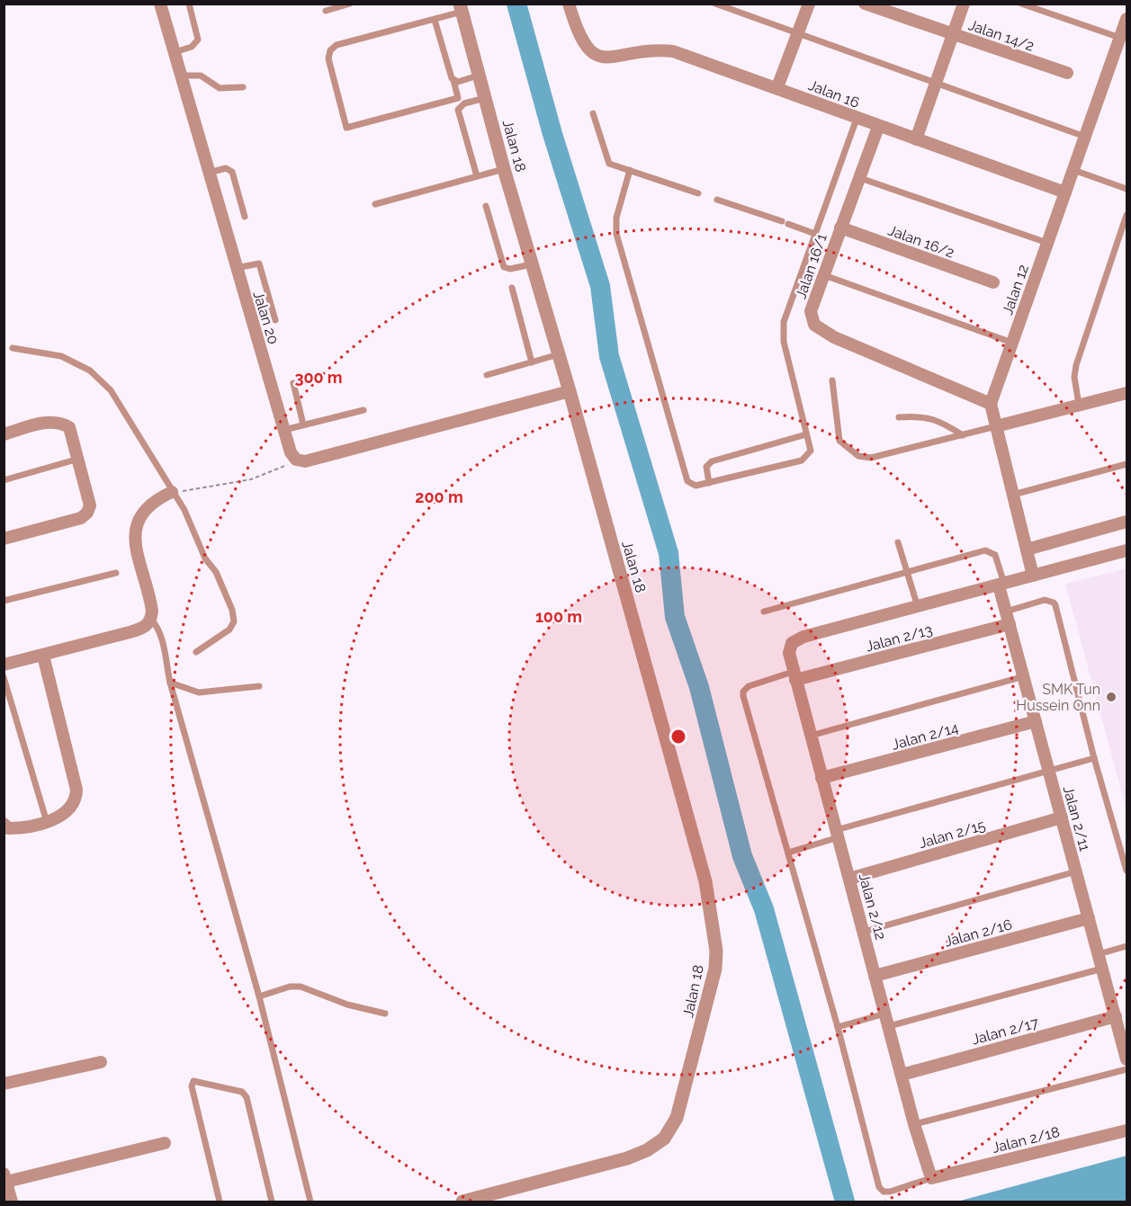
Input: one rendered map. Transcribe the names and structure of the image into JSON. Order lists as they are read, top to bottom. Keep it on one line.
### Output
{"streets":{"street":["Jalan 14/2","Jalan 16","Jalan 18","Jalan 16/2","Jalan 16/1","Jalan 12","Jalan 20","Jalan 2/13","Jalan 2/14","Jalan 2/11","Jalan 2/15","Jalan 2/12","Jalan 2/16","Jalan 2/17","Jalan 2/18"]},"crossings":[["Jalan 16","Jalan 16/1"],["Jalan 16","Jalan 12"],["Jalan 16/2","Jalan 16/1"],["Jalan 16/1","Jalan 12"],["Jalan 2/13","Jalan 2/11"],["Jalan 2/13","Jalan 2/12"],["Jalan 2/14","Jalan 2/11"],["Jalan 2/14","Jalan 2/12"],["Jalan 2/11","Jalan 2/15"],["Jalan 2/11","Jalan 2/16"],["Jalan 2/11","Jalan 2/17"],["Jalan 2/15","Jalan 2/12"],["Jalan 2/12","Jalan 2/16"],["Jalan 2/12","Jalan 2/17"],["Jalan 2/12","Jalan 2/18"]],"places":["SMK Tun Hussein Onn"],"rings":["300 m","200 m","100 m"]}
